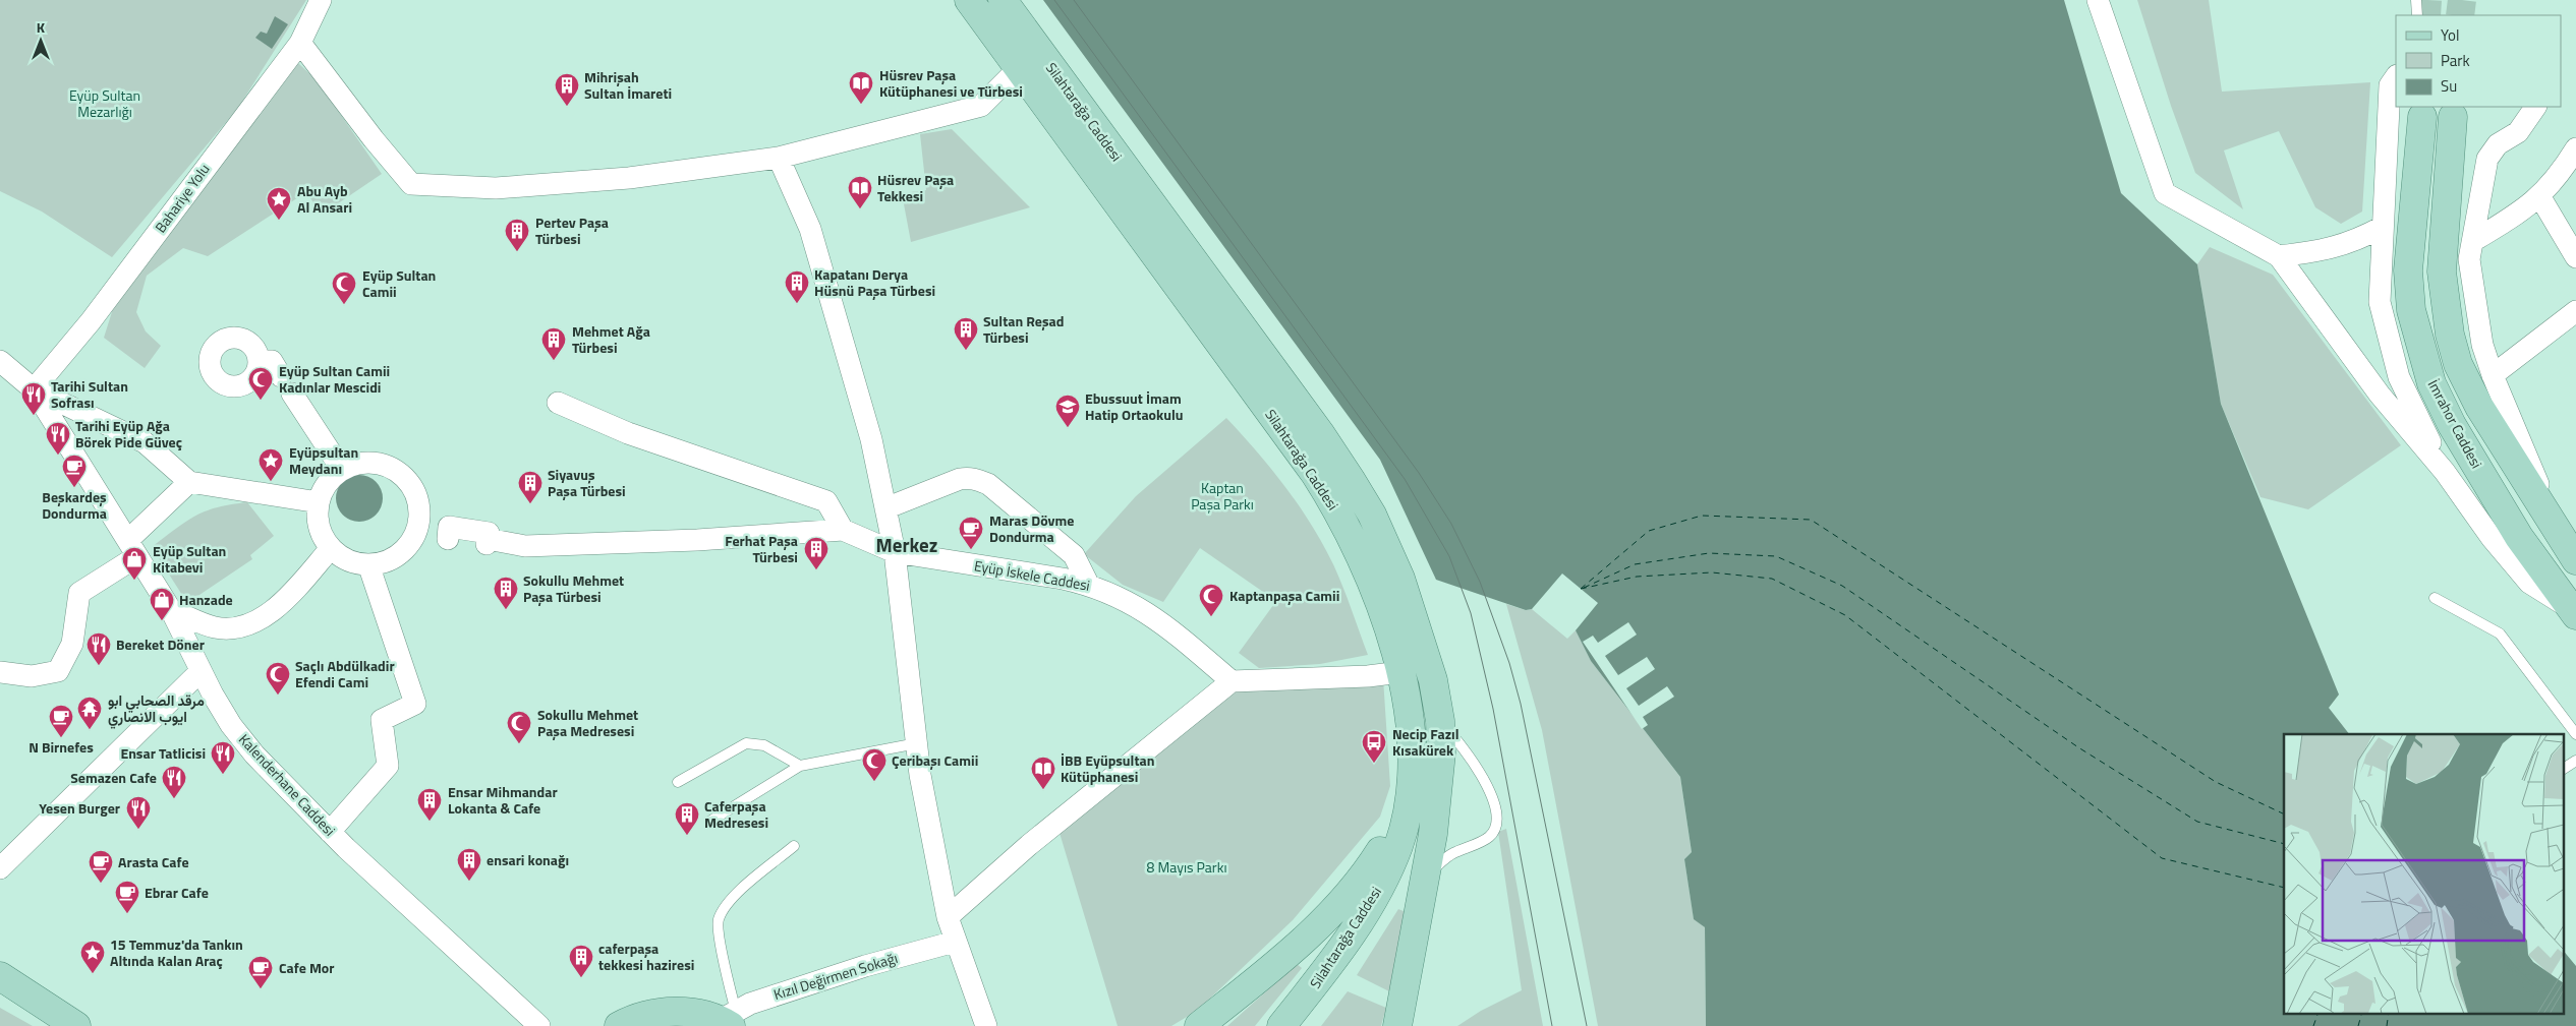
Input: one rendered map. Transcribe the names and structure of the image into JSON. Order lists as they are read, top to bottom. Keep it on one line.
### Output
{"streets":{"main road":["Silahtarağa Caddesi","İmrahor Caddesi"],"street":["Bahariye Yolu","Eyüp İskele Caddesi","Kalenderhane Caddesi","Kızıl Değirmen Sokağı"]},"crossings":[["Bahariye Yolu","Kalenderhane Caddesi"]],"districts":["Merkez"],"parks":["Eyüp Sultan Mezarlığı","Kaptan Paşa Parkı","8 Mayıs Parkı"],"places":{"library":["Hüsrev Paşa Kütüphanesi ve Türbesi","Hüsrev Paşa Tekkesi","İBB Eyüpsultan Kütüphanesi"],"building":["Mihrişah Sultan İmareti","Pertev Paşa Türbesi","Kapatanı Derya Hüsnü Paşa Türbesi","Sultan Reşad Türbesi","Mehmet Ağa Türbesi","Siyavuş Paşa Türbesi","Ferhat Paşa Türbesi","Sokullu Mehmet Paşa Türbesi","Ensar Mihmandar Lokanta & Cafe","Caferpaşa Medresesi","ensari konağı","caferpaşa tekkesi haziresi"],"place":["Abu Ayb Al Ansari","Eyüpsultan Meydanı","15 Temmuz'da Tankın Altında Kalan Araç"],"mosque":["Eyüp Sultan Camii","Eyüp Sultan Camii Kadınlar Mescidi","Kaptanpaşa Camii","Saçlı Abdülkadir Efendi Cami","Sokullu Mehmet Paşa Medresesi","Çeribaşı Camii"],"restaurant":["Tarihi Sultan Sofrası","Tarihi Eyüp Ağa Börek Pide Güveç","Bereket Döner","Ensar Tatlicisi","Semazen Cafe","Yesen Burger"],"school or university":["Ebussuut İmam Hatip Ortaokulu"],"cafe":["Beşkardeş Dondurma","Maras Dövme Dondurma","N Birnefes","Arasta Cafe","Ebrar Cafe","Cafe Mor"],"shop":["Eyüp Sultan Kitabevi","Hanzade"],"temple":["مرقد الصحابي ابو ايوب الانصاري"],"bus stop":["Necip Fazıl Kısakürek"]},"legend":["Yol","Park","Su"],"north":"top"}
